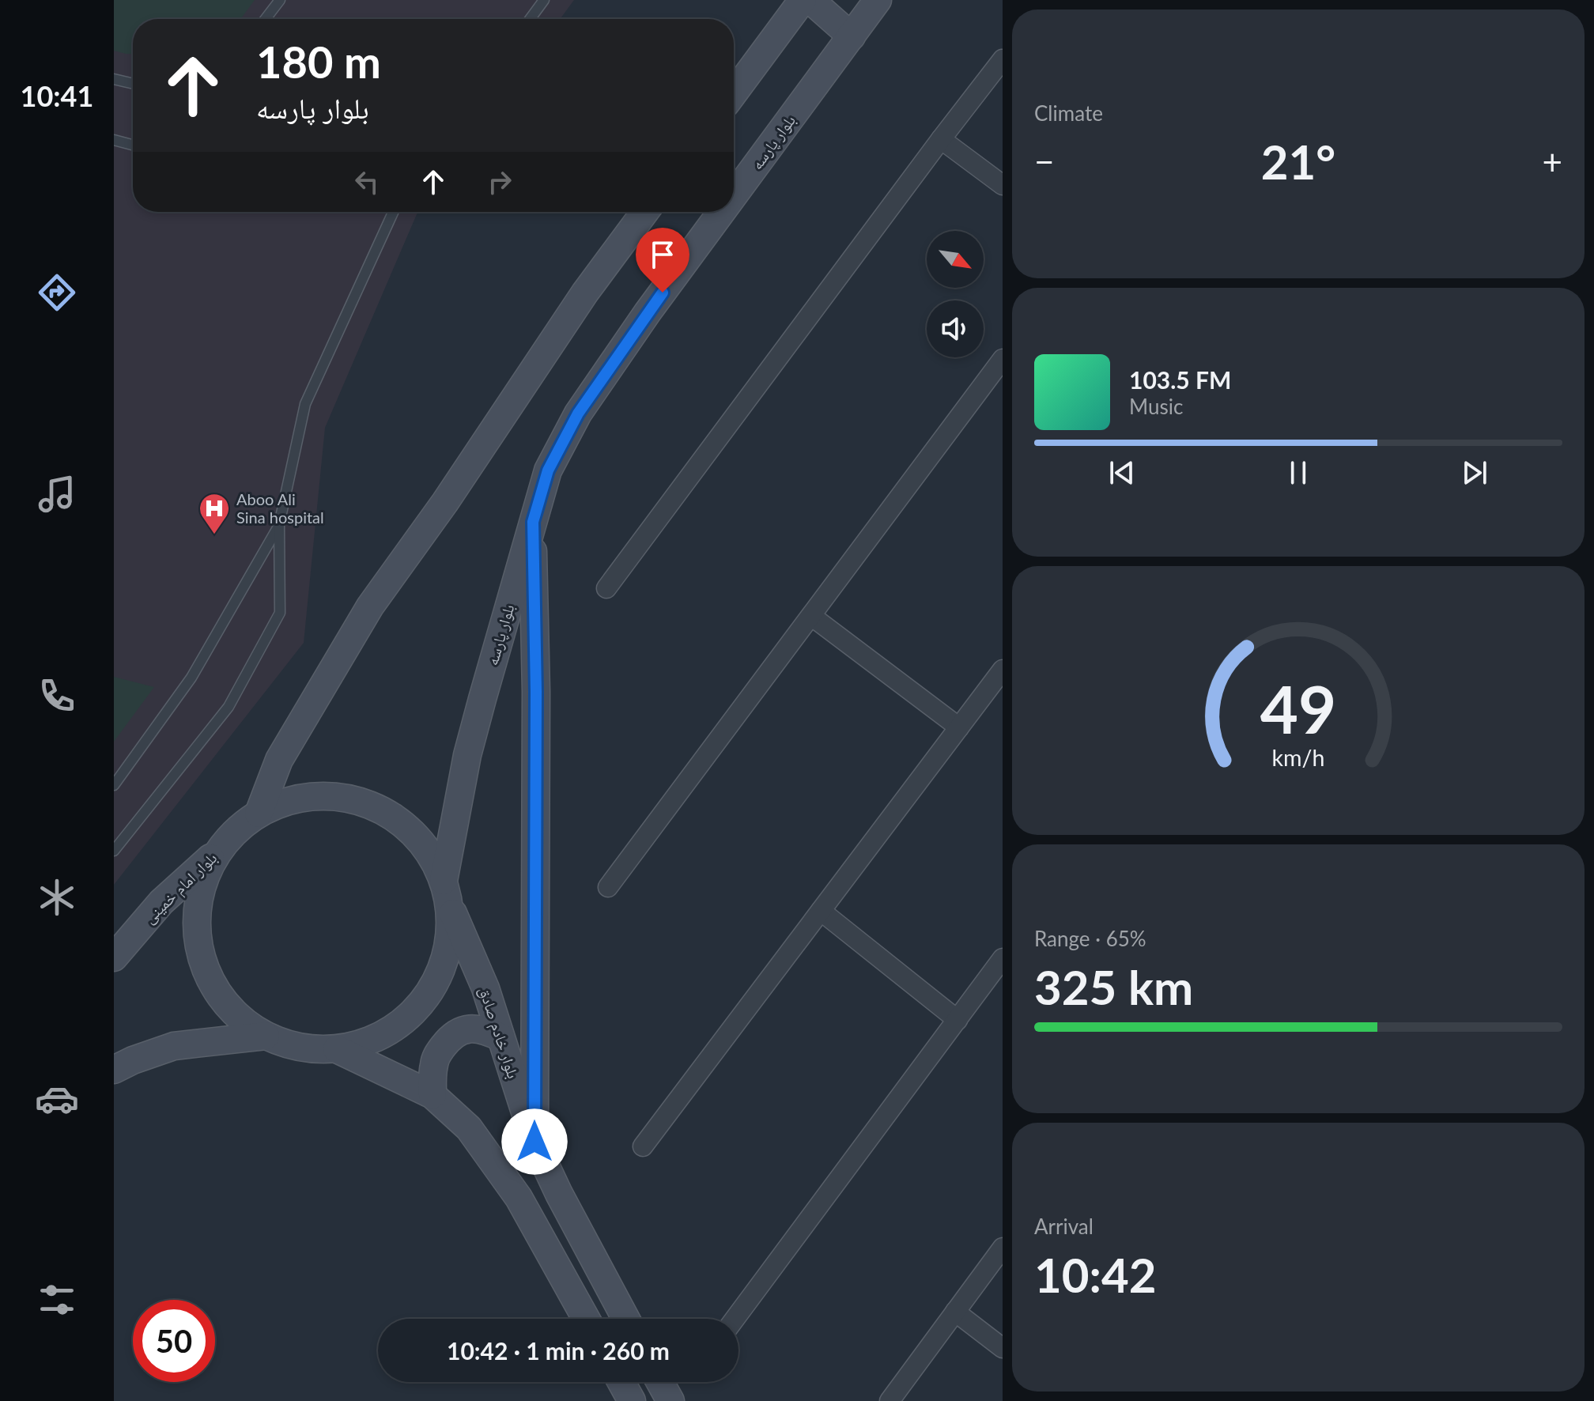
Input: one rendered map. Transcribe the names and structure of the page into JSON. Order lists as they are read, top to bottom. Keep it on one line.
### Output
{"streets":{"main road":["بلوار پارسه","بلوار امام خمینی","بلوار خادم صادق"]},"crossings":[["بلوار پارسه","بلوار خادم صادق"]],"places":{"hospital":["Aboo Ali Sina hospital"]},"north":"bottom right","page":{"tabs":"10:41","tile":["Climate",["Range · 65%","325 km"],["Arrival","10:42"]],"turn":["180 m","بلوار پارسه"],"heat":["−","21°","+"],"song":["103.5 FM","Music"],"limit":"50","trip":"10:42 · 1 min · 260 m","gauge":["49","km/h"]}}
